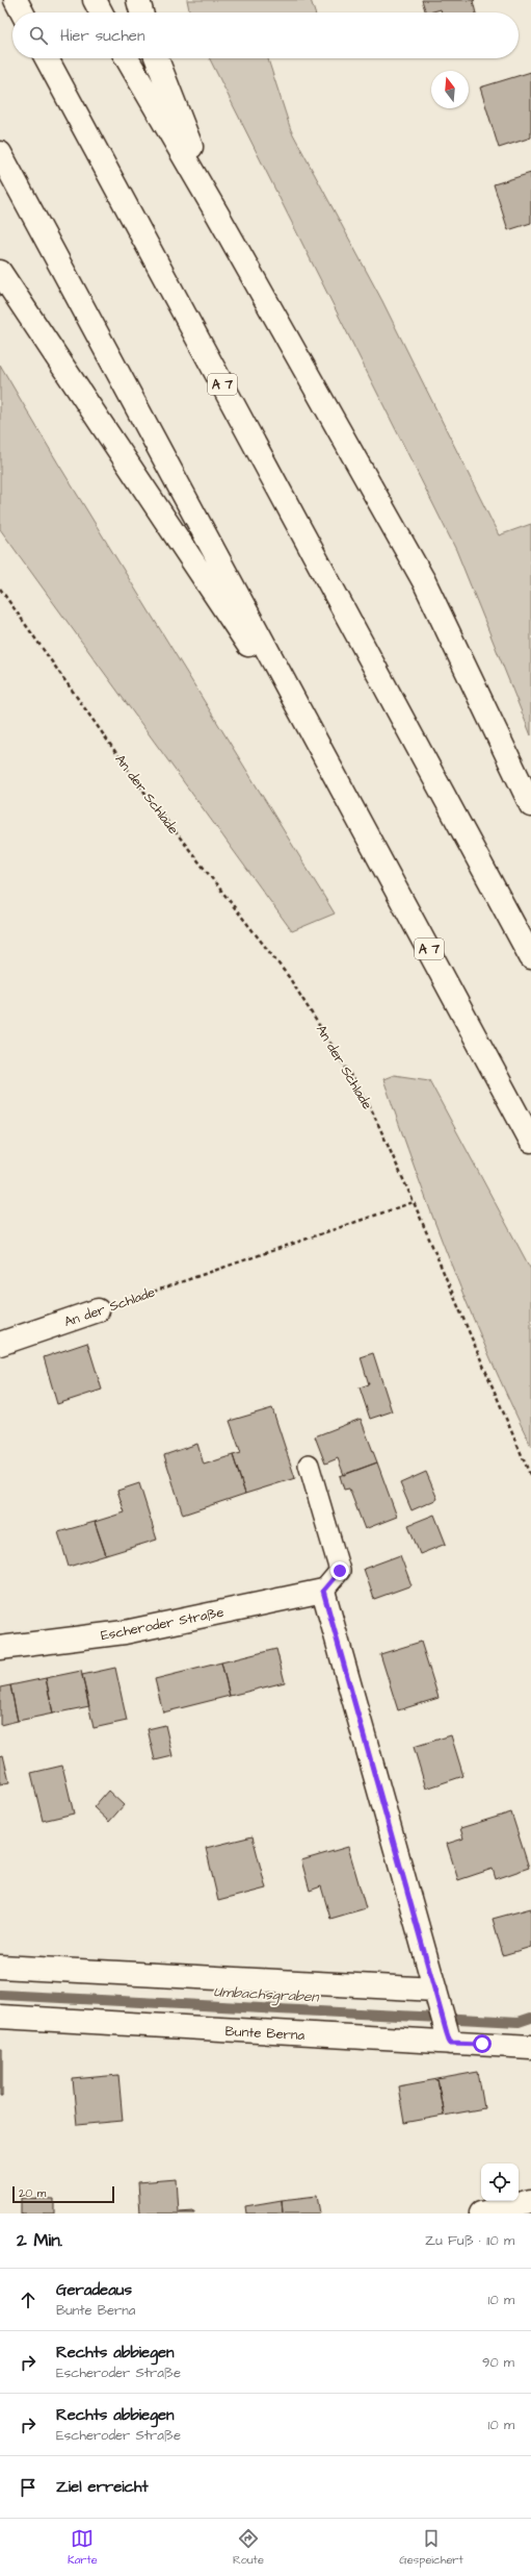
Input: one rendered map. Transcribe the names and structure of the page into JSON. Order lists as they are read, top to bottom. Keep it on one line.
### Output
{"streets":{"main road":["A 7","An der Schlade","Escheroder Straße","Bunte Berna"]},"water":["Umbachsgraben"],"scale_bar":"20 m","north":"top","page":{"search":"Hier suchen","scale":"20 m","heading":["2 Min.","Zu Fuß · 110 m"],"list":[["Geradeaus","Bunte Berna","10 m"],["Rechts abbiegen","Escheroder Straße","90 m"],["Rechts abbiegen","Escheroder Straße","10 m"],"Ziel erreicht"],"nav":["Karte","Route","Gespeichert"]}}
